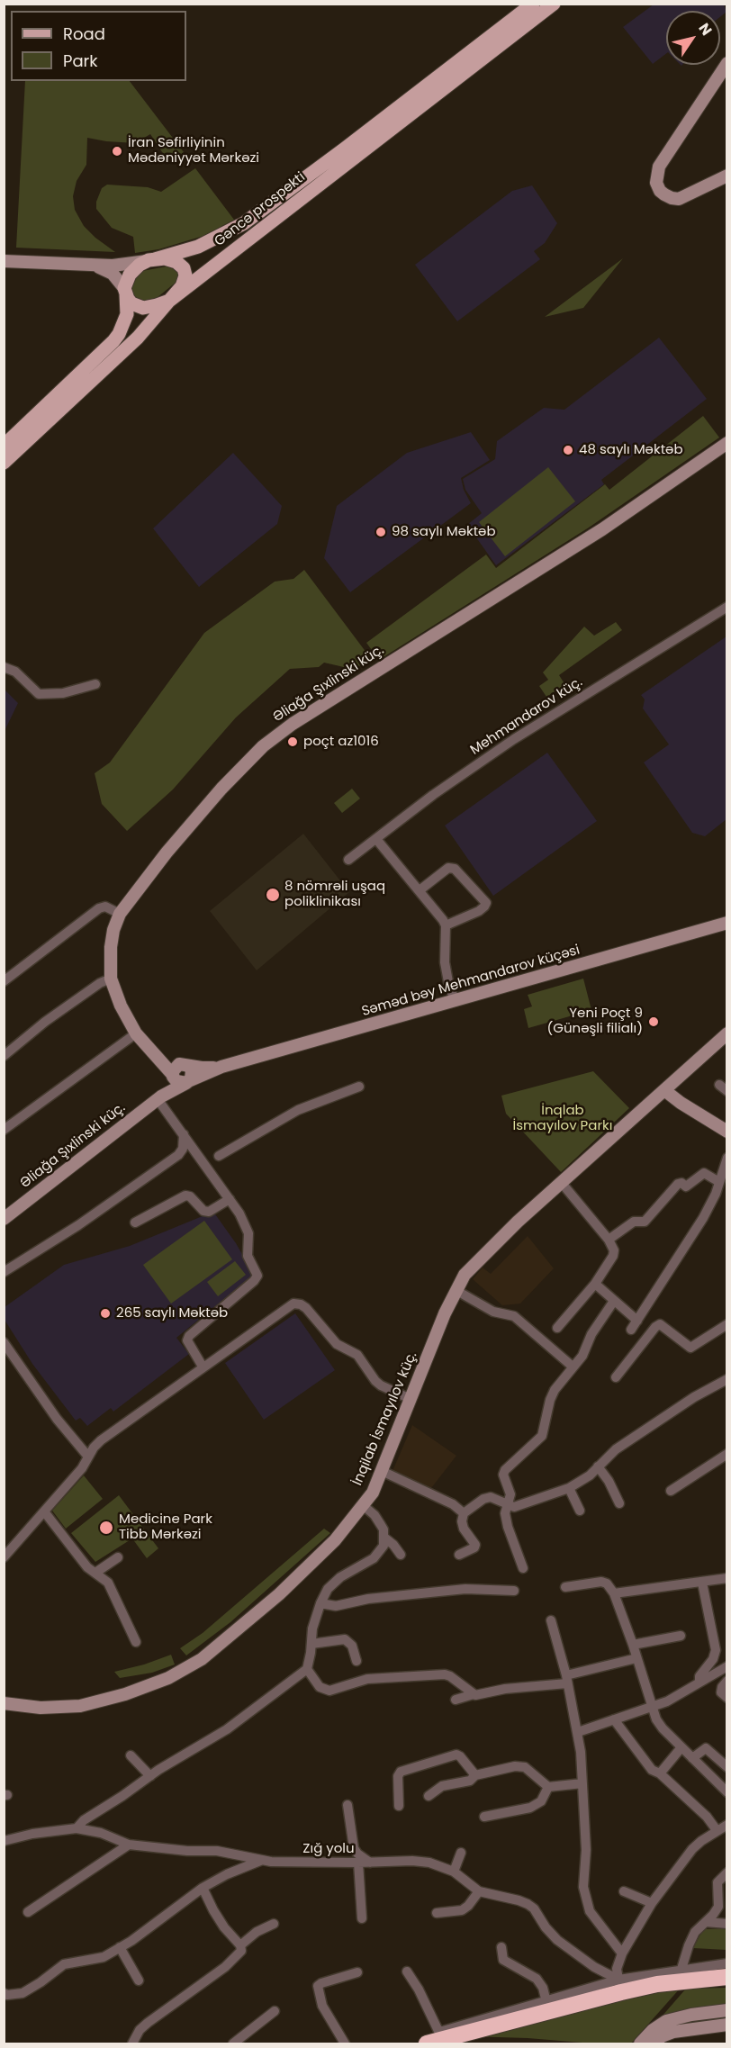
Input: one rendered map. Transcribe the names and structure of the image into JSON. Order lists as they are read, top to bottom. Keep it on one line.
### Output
{"streets":{"main road":["Gəncə prospekti","Əliağa Şıxlinski küç.","Səməd bəy Mehmandarov küçəsi","İnqilab İsmayılov küç."],"street":["Mehmandarov küç.","Zığ yolu"]},"parks":["İnqlab İsmayılov Parkı"],"places":["İran Səfirliyinin Mədəniyyət Mərkəzi","48 saylı Məktəb","98 saylı Məktəb","poçt az1016","8 nömrəli uşaq poliklinikası","Yeni Poçt 9 (Günəşli filialı)","265 saylı Məktəb","Medicine Park Tibb Mərkəzi"],"legend":["Road","Park"],"north":"top right"}
